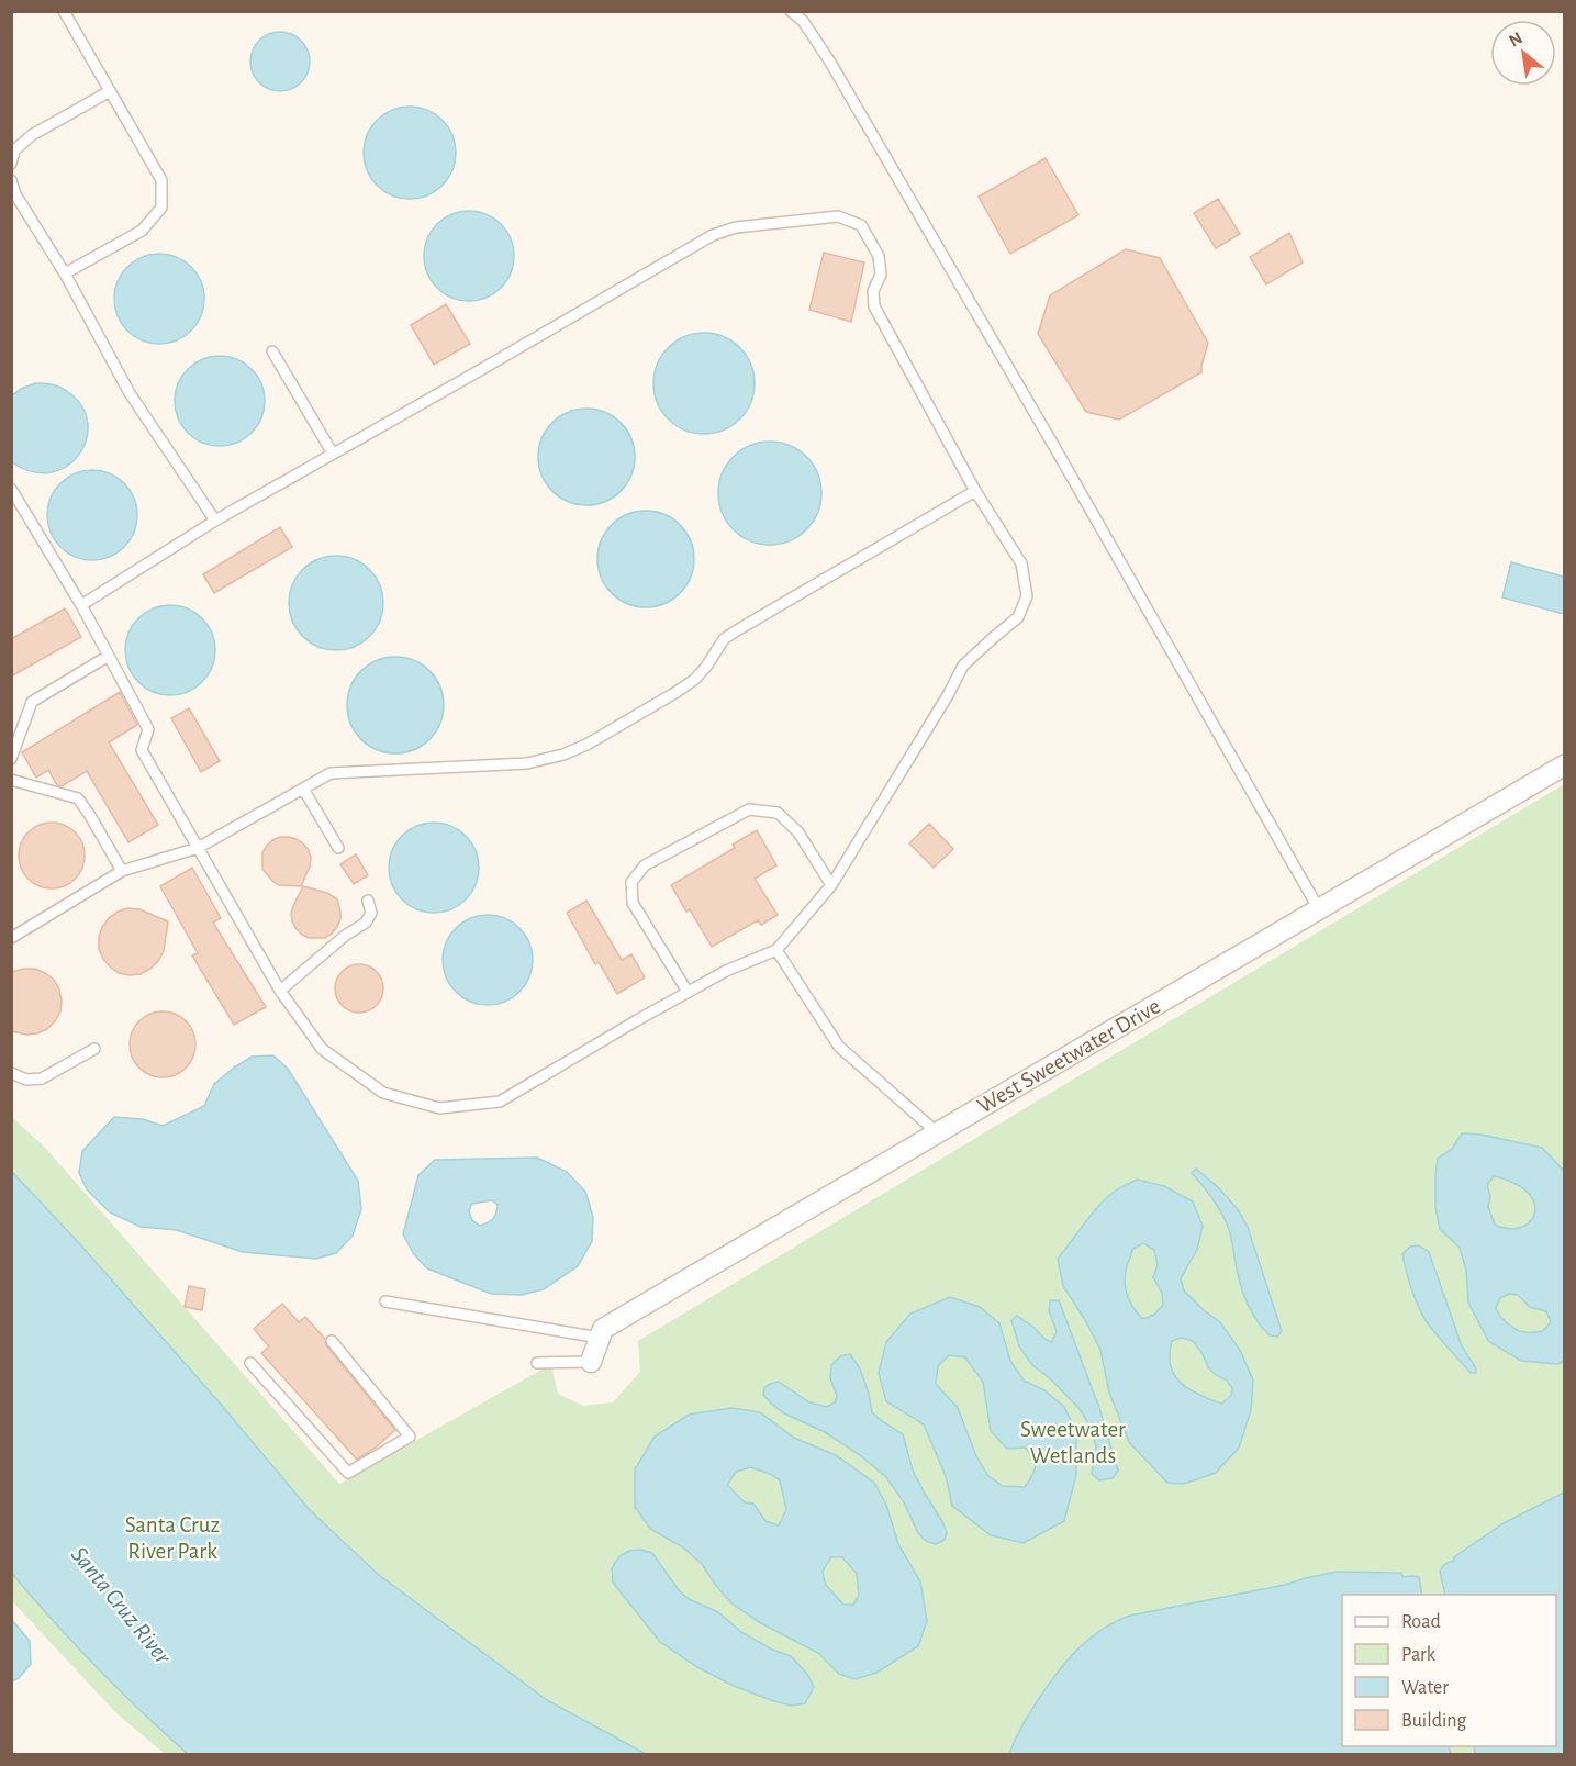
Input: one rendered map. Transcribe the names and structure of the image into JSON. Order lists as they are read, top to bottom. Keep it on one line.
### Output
{"streets":{"street":["West Sweetwater Drive"]},"water":["Santa Cruz River"],"parks":["Sweetwater Wetlands","Santa Cruz River Park"],"legend":["Road","Park","Water","Building"],"north":"top left"}
